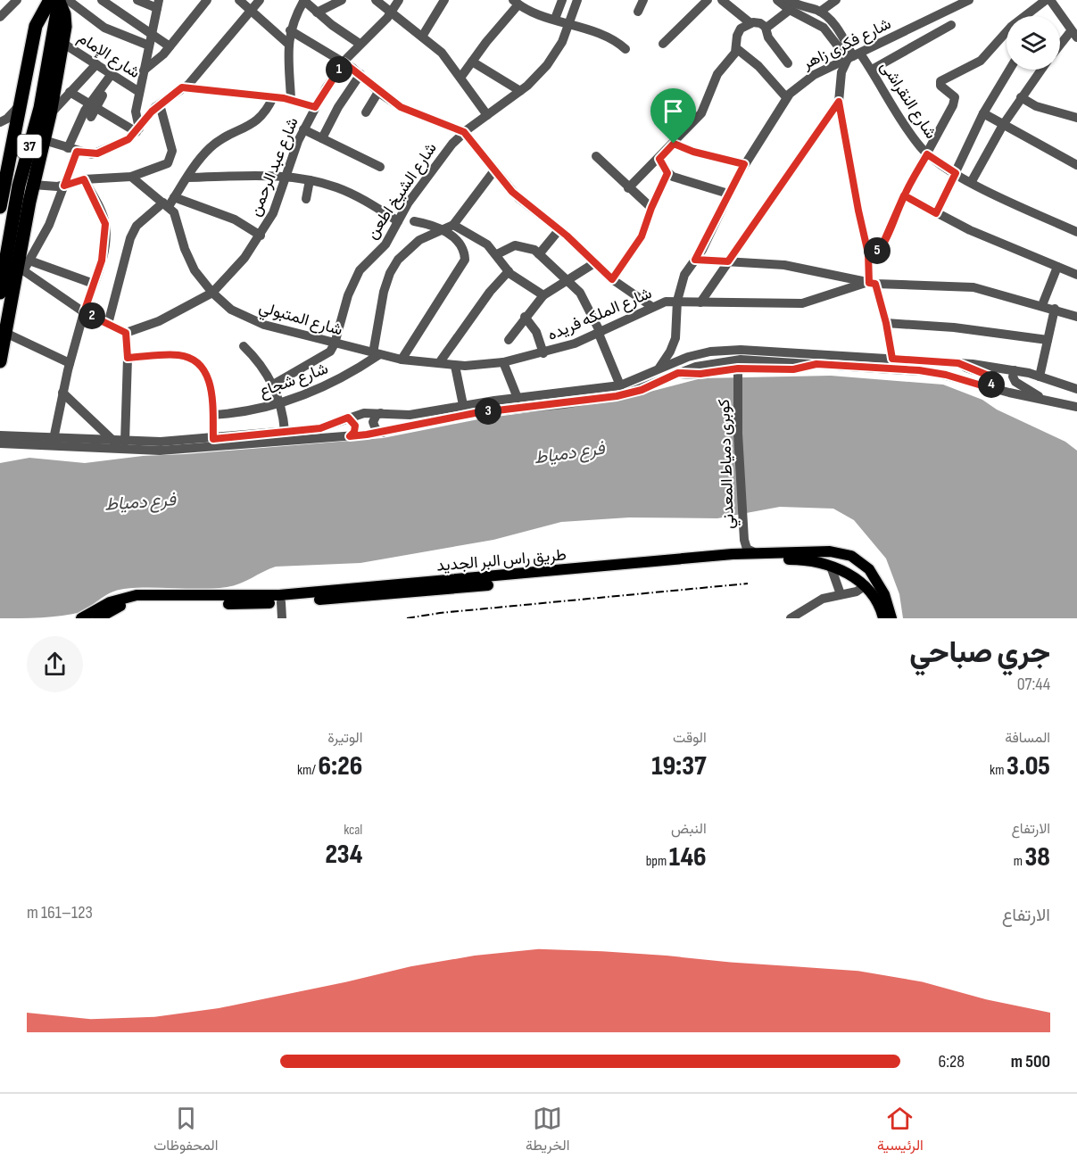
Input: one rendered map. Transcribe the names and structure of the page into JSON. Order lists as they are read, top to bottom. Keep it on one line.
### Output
{"streets":{"highway":["37"],"main road":["طريق راس البر الجديد"],"street":["شارع فكرى زاهر","شارع الإمام","شارع النقراشى","شارع عبد الرحمن","شارع الشيخ اطعن","شارع الملكه فريده","شارع المتبولي","شارع شجاع","كوبرى دمياط المعدني"]},"crossings":[["شارع فكرى زاهر","شارع النقراشى"],["شارع فكرى زاهر","شارع الملكه فريده"],["شارع عبد الرحمن","شارع المتبولي"],["شارع الشيخ اطعن","شارع المتبولي"],["شارع الملكه فريده","شارع المتبولي"],["شارع المتبولي","شارع شجاع"],["كوبرى دمياط المعدني","طريق راس البر الجديد"]],"water":["فرع دمياط"],"page":{"pins":["1","5","2","4","3"],"heading":["جري صباحي","07:44"],"stats":[["المسافة","3.05 km"],["الوقت","19:37"],["الوتيرة","6:26 /km"],["الارتفاع","38 m"],["النبض","146 bpm"],["kcal","234"]],"chart":["الارتفاع","123–161 m"],"list":[{"name":"500 m","note":"6:28"}],"tabs":["الرئيسية","الخريطة","المحفوظات"]}}
